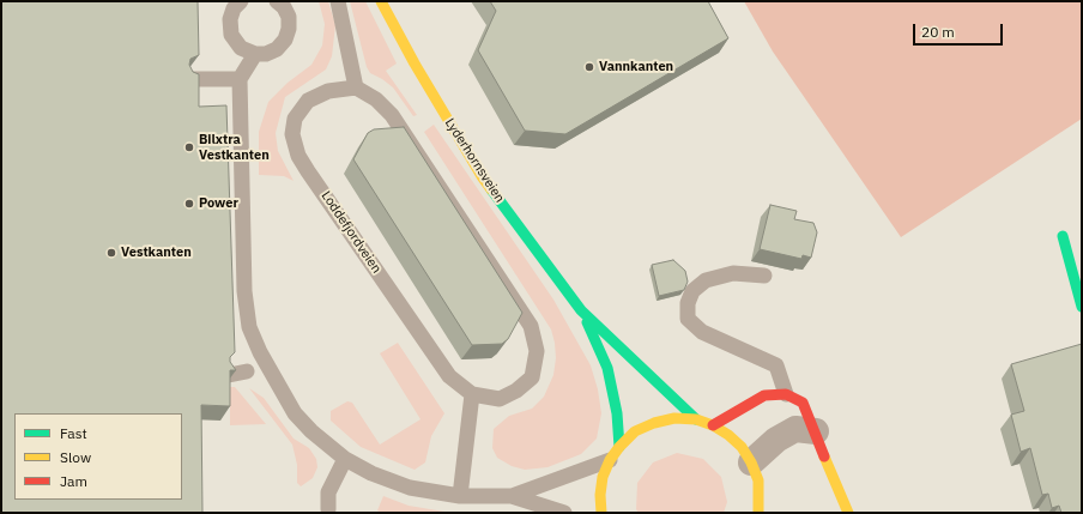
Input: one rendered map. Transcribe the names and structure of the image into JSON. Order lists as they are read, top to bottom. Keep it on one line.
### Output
{"streets":{"main road":["Lyderhornsveien"],"lane":["Loddefjordveien"]},"places":["Vannkanten","Bilxtra Vestkanten","Power","Vestkanten"],"legend":["Fast","Slow","Jam"],"scale_bar":"20 m"}
